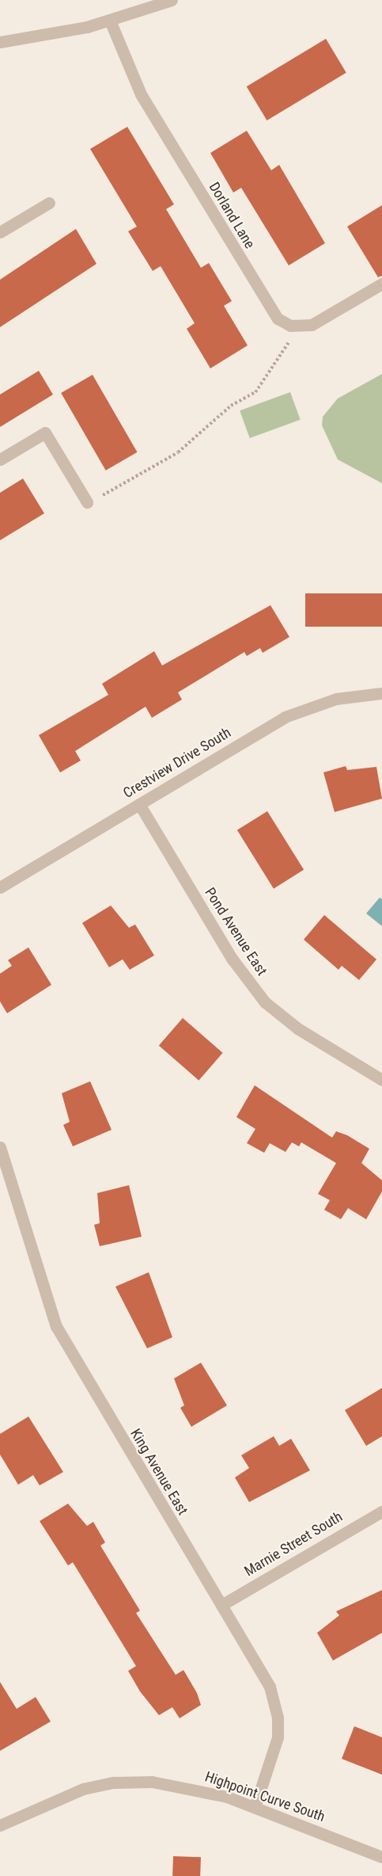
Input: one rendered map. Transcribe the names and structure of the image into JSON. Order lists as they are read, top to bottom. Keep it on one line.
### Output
{"streets":{"street":["Dorland Lane","Crestview Drive South","Pond Avenue East","King Avenue East","Marnie Street South","Highpoint Curve South"]},"crossings":[["Crestview Drive South","Pond Avenue East"],["King Avenue East","Marnie Street South"],["King Avenue East","Highpoint Curve South"]]}
